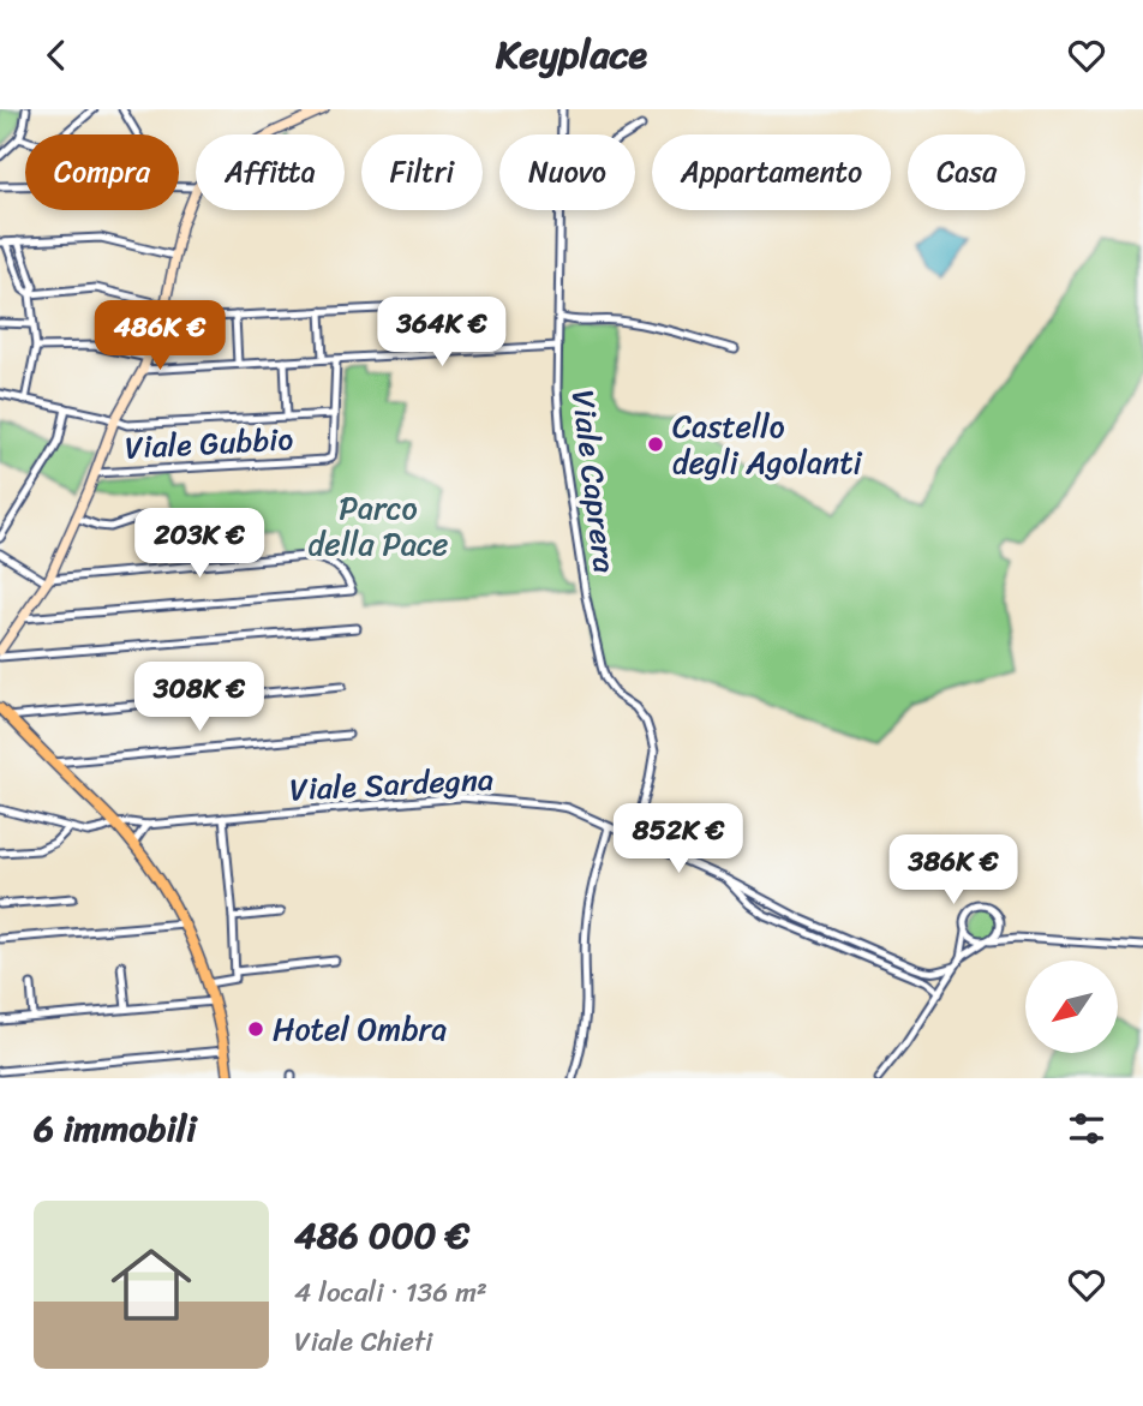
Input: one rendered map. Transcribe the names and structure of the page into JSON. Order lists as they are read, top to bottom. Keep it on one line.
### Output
{"streets":{"street":["Viale Gubbio","Viale Caprera","Viale Sardegna"]},"crossings":[["Viale Caprera","Viale Sardegna"]],"parks":["Parco della Pace"],"places":["Castello degli Agolanti","Hotel Ombra"],"north":"bottom left","page":{"header":"Keyplace","chip":["Compra","Affitta","Filtri","Nuovo","Appartamento","Casa"],"price":["364K €","486K €","203K €","308K €","852K €","386K €"],"heading":"6 immobili","list":[{"name":"486 000 €","note":"4 locali · 136 m² · Viale Chieti"}]}}
